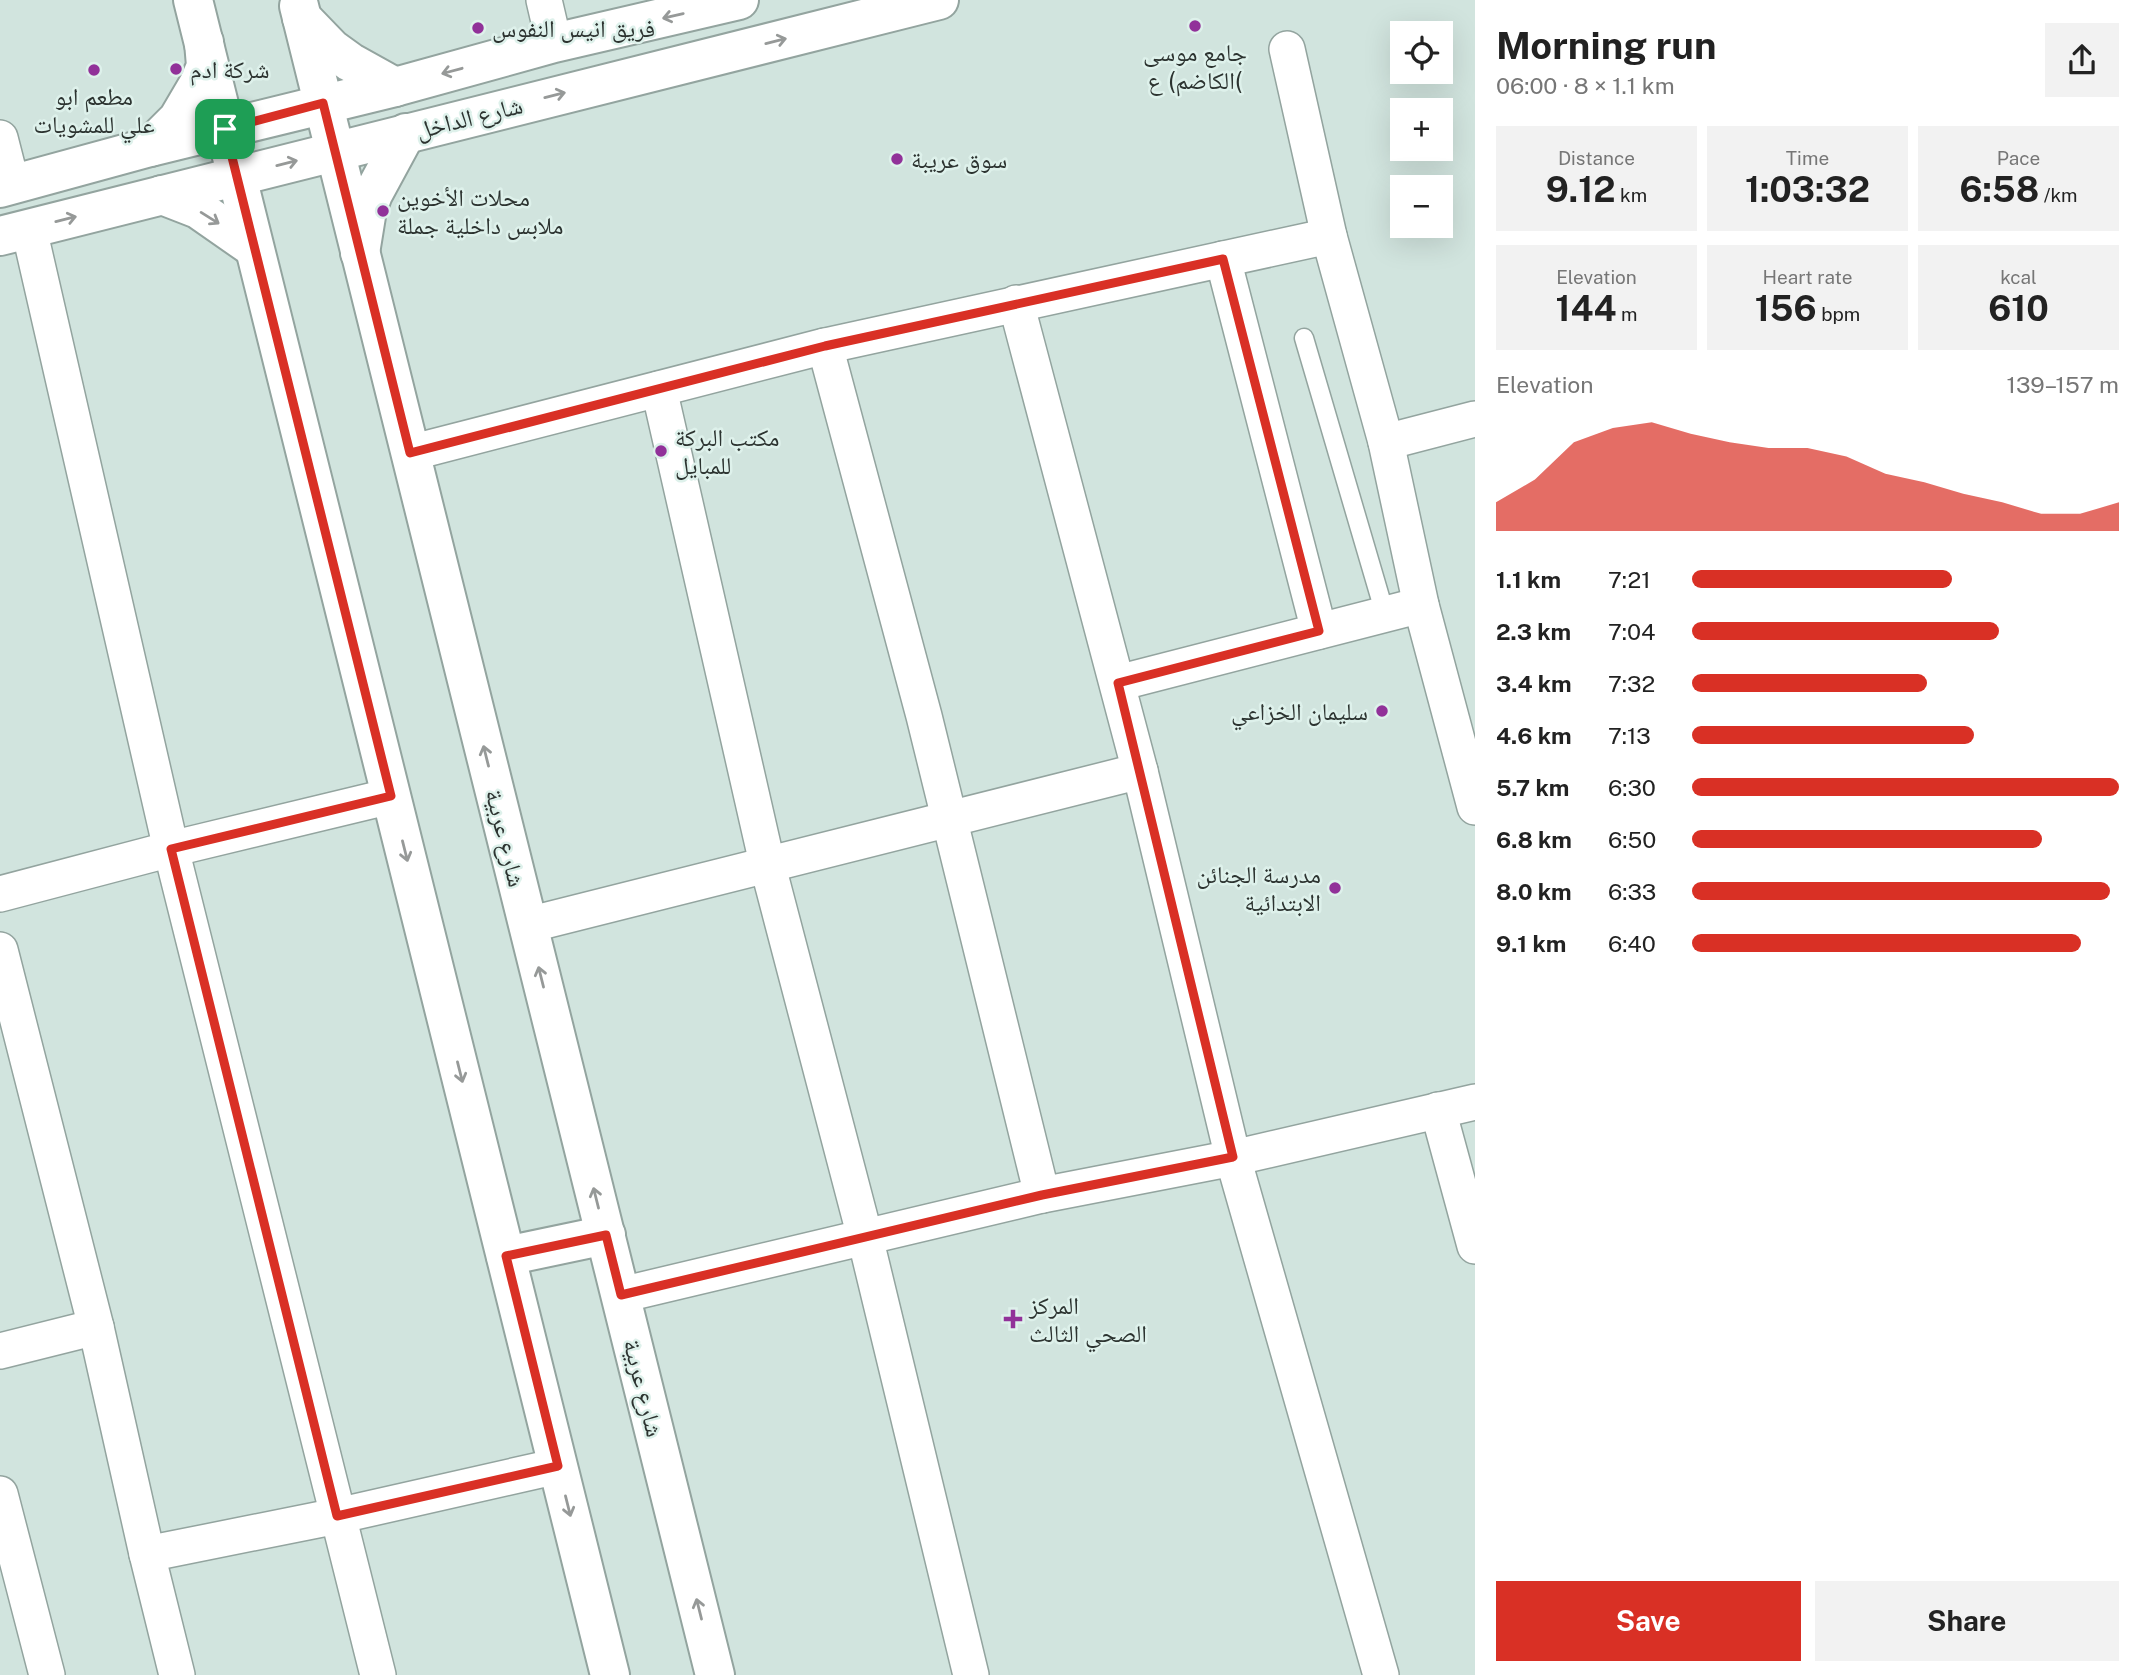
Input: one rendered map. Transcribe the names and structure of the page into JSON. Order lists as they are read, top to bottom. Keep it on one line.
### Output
{"streets":{"main road":["شارع الداخل","شارع عربية"]},"crossings":[["شارع الداخل","شارع عربية"]],"places":{"other":["جامع موسى الكاضم) ع(","فريق انيس النفوس","شركة ادم","مطعم ابو علي للمشويات","سوق عريبة","محلات الأخوين ملابس داخلية جملة","مكتب البركة للمبايل","سليمان الخزاعي","مدرسة الجنائن الابتدائية"],"health":["المركز الصحي الثالث"]},"page":{"heading":["Morning run","06:00 · 8 × 1.1 km"],"map_buttons":["+","−"],"stats":[["Distance","9.12 km"],["Time","1:03:32"],["Pace","6:58 /km"],["Elevation","144 m"],["Heart rate","156 bpm"],["kcal","610"]],"chart":["Elevation","139–157 m"],"list":[{"name":"1.1 km","note":"7:21"},{"name":"2.3 km","note":"7:04"},{"name":"3.4 km","note":"7:32"},{"name":"4.6 km","note":"7:13"},{"name":"5.7 km","note":"6:30"},{"name":"6.8 km","note":"6:50"},{"name":"8.0 km","note":"6:33"},{"name":"9.1 km","note":"6:40"}],"buttons":["Save","Share"]}}
